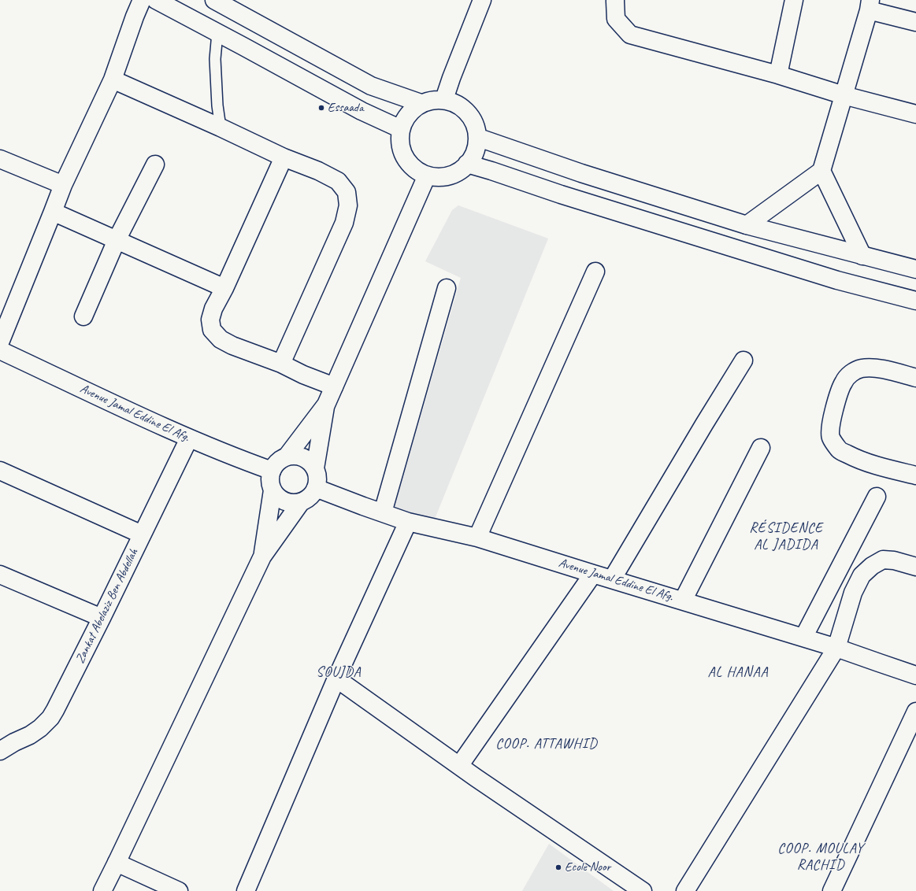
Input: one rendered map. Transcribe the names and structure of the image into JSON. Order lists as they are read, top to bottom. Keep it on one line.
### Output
{"streets":{"street":["Avenue Jamal Eddine El Afg.","Zankat Abelaziz Ben Abdellah"]},"crossings":[["Avenue Jamal Eddine El Afg.","Zankat Abelaziz Ben Abdellah"]],"districts":["RÉSIDENCE AL JADIDA","SOUJDA","AL HANAA","COOP. ATTAWHID","COOP. MOULAY RACHID"],"places":["Essaada","Ecole Noor"]}
